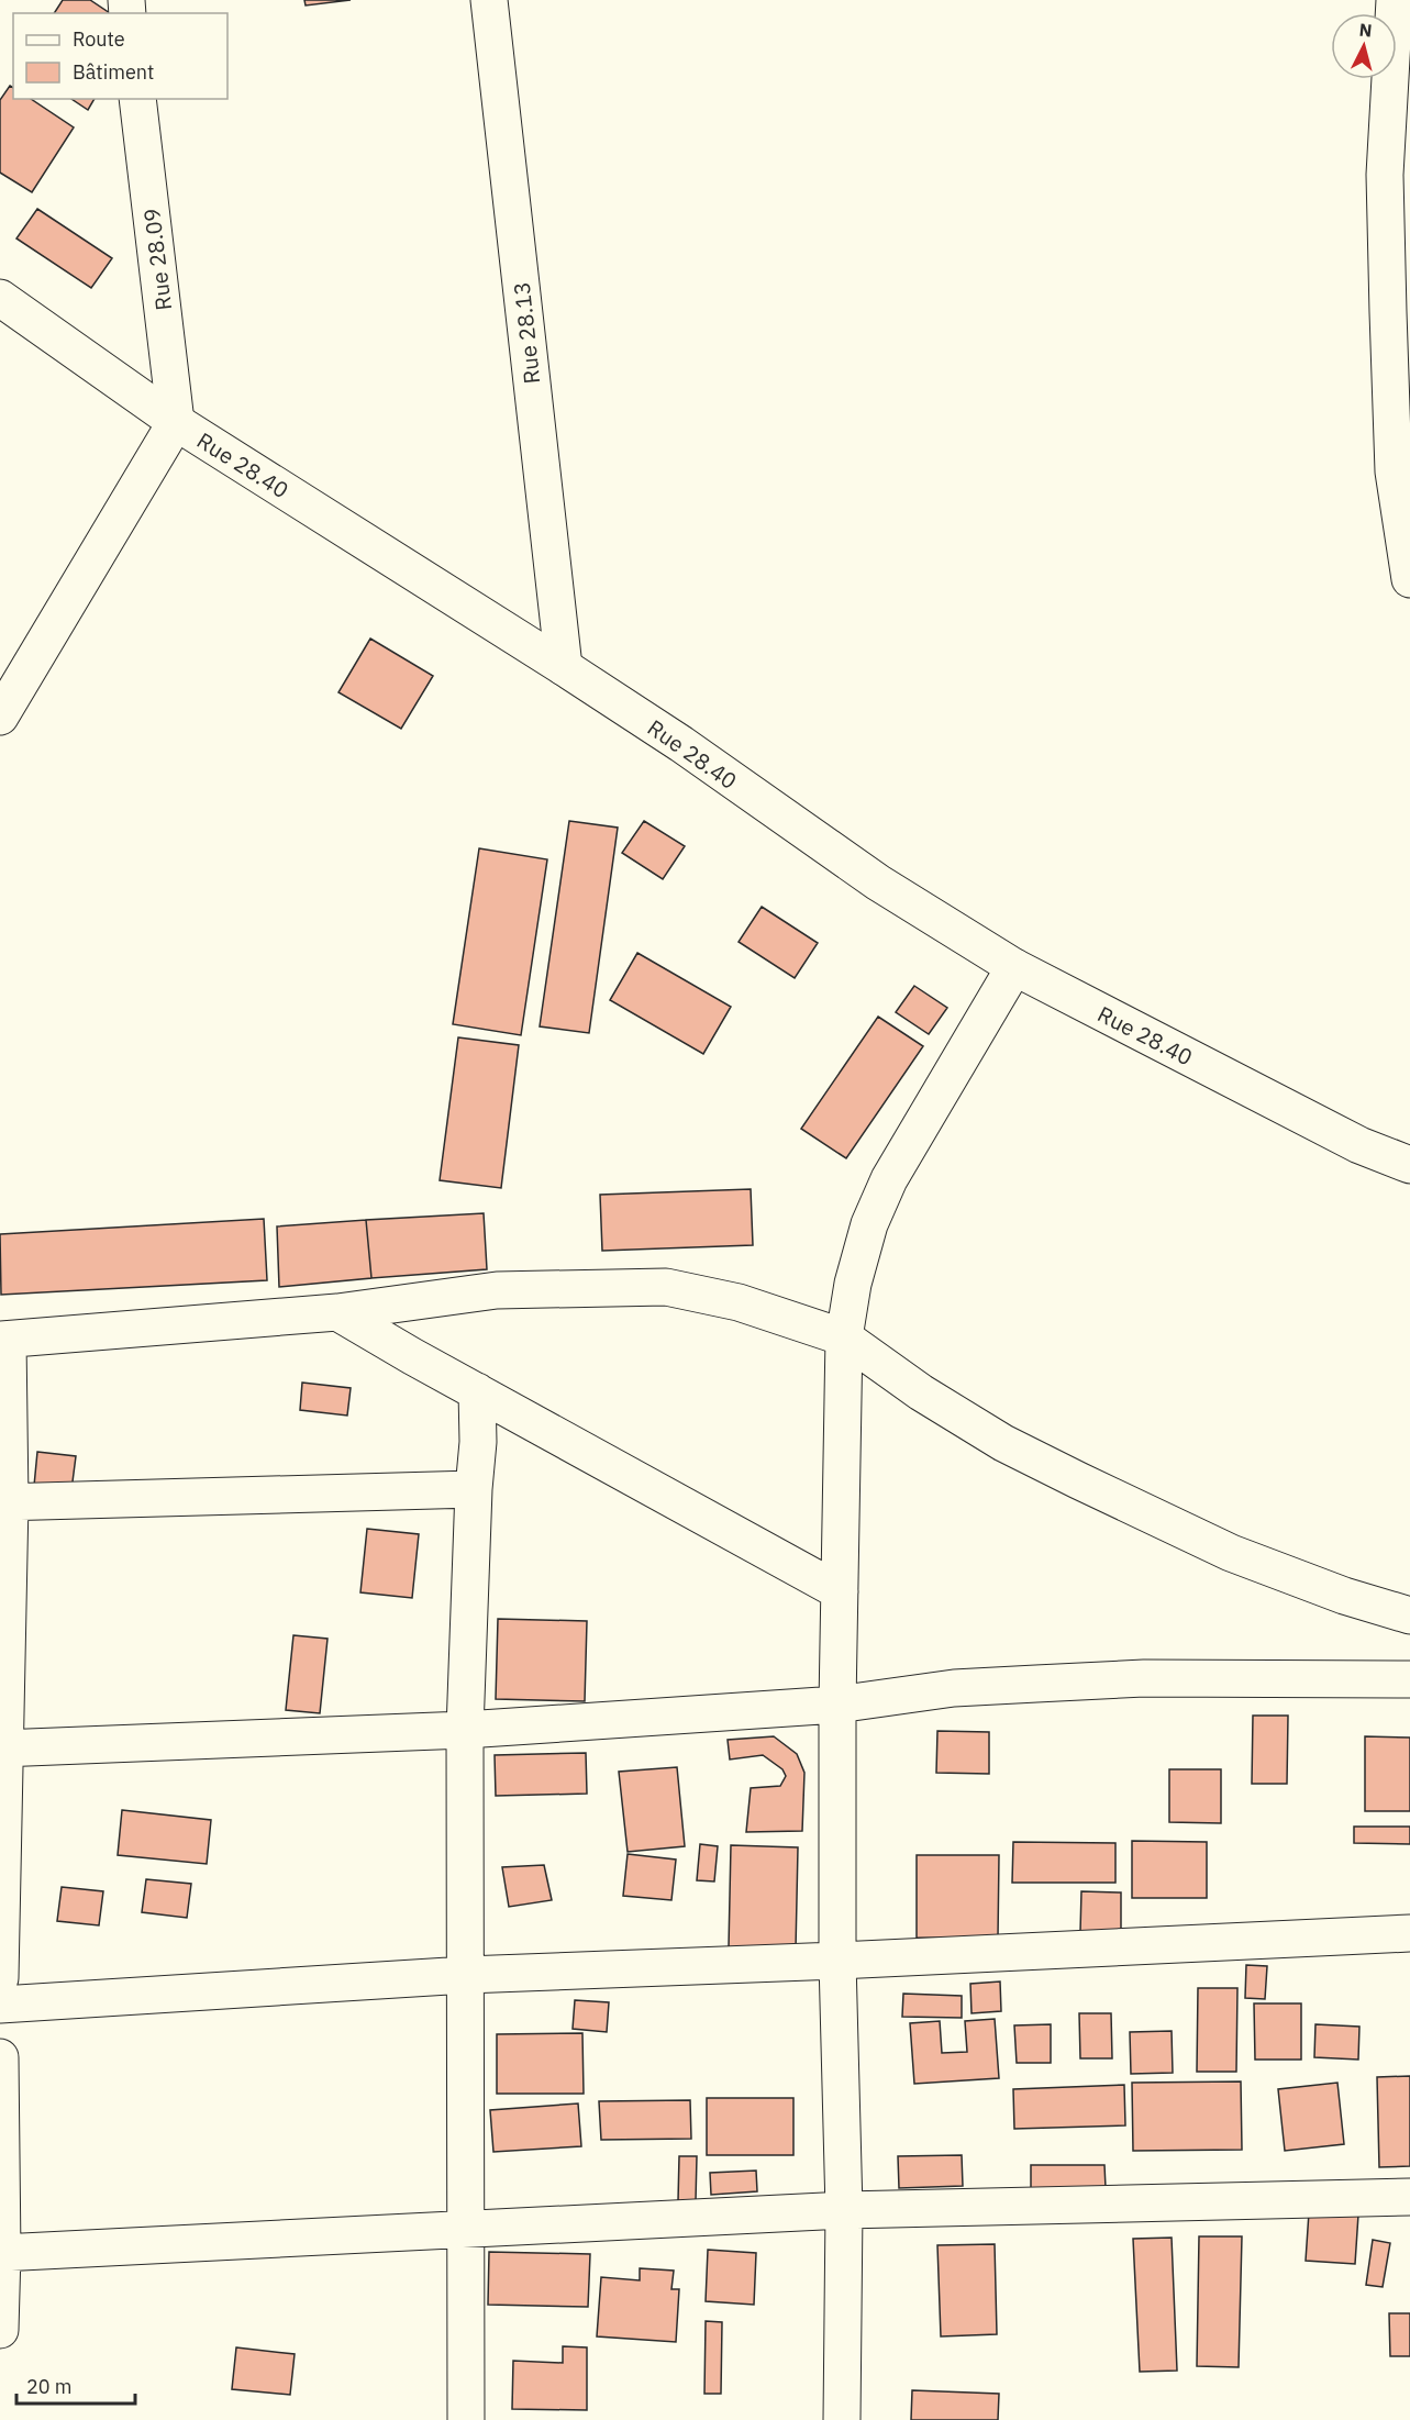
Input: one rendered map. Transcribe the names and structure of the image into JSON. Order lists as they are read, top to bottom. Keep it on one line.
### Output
{"streets":{"street":["Rue 28.09","Rue 28.13","Rue 28.40"]},"crossings":[["Rue 28.09","Rue 28.40"],["Rue 28.13","Rue 28.40"]],"legend":["Route","Bâtiment"],"scale_bar":"20 m","north":"top"}
